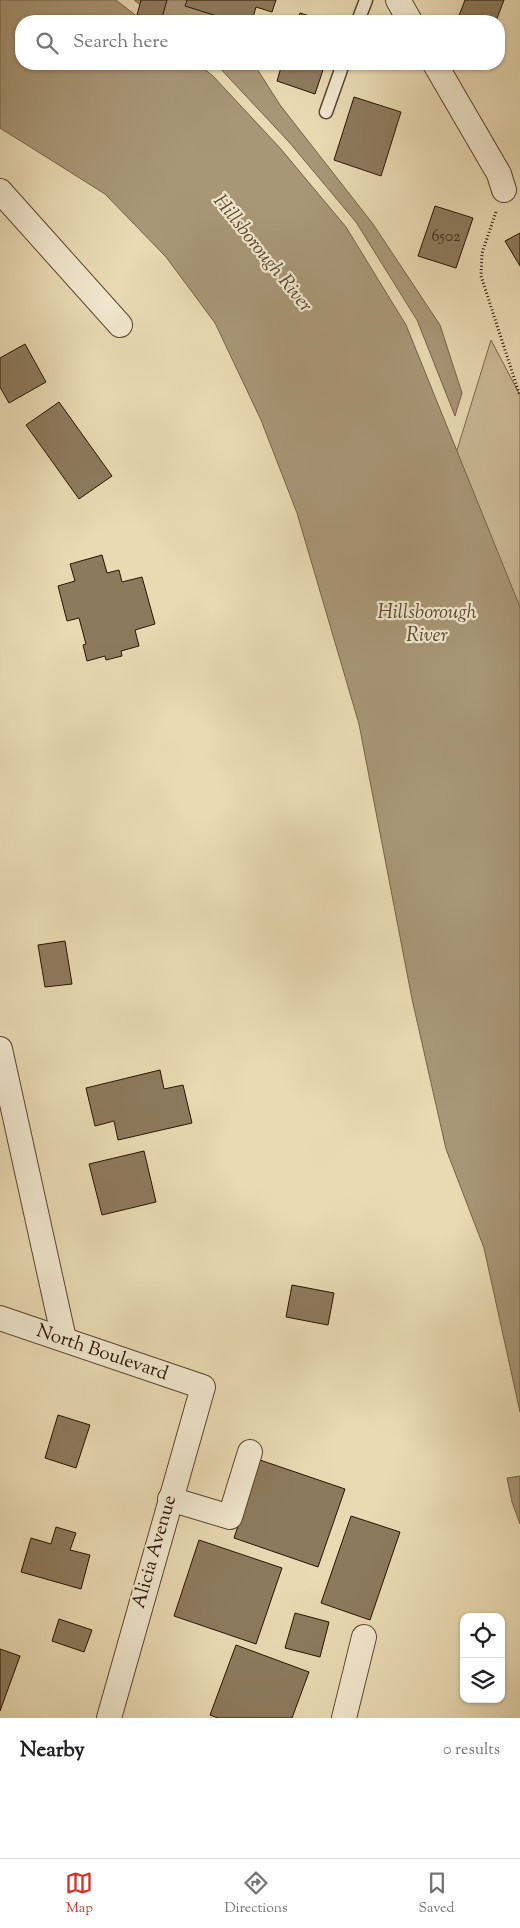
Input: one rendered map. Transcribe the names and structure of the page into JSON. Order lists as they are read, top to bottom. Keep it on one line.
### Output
{"streets":{"street":["North Boulevard","Alicia Avenue"]},"crossings":[["North Boulevard","Alicia Avenue"]],"water":["Hillsborough River"],"house_numbers":["6502"],"page":{"search":"Search here","heading":["Nearby","0 results"],"nav":["Map","Directions","Saved"]}}
